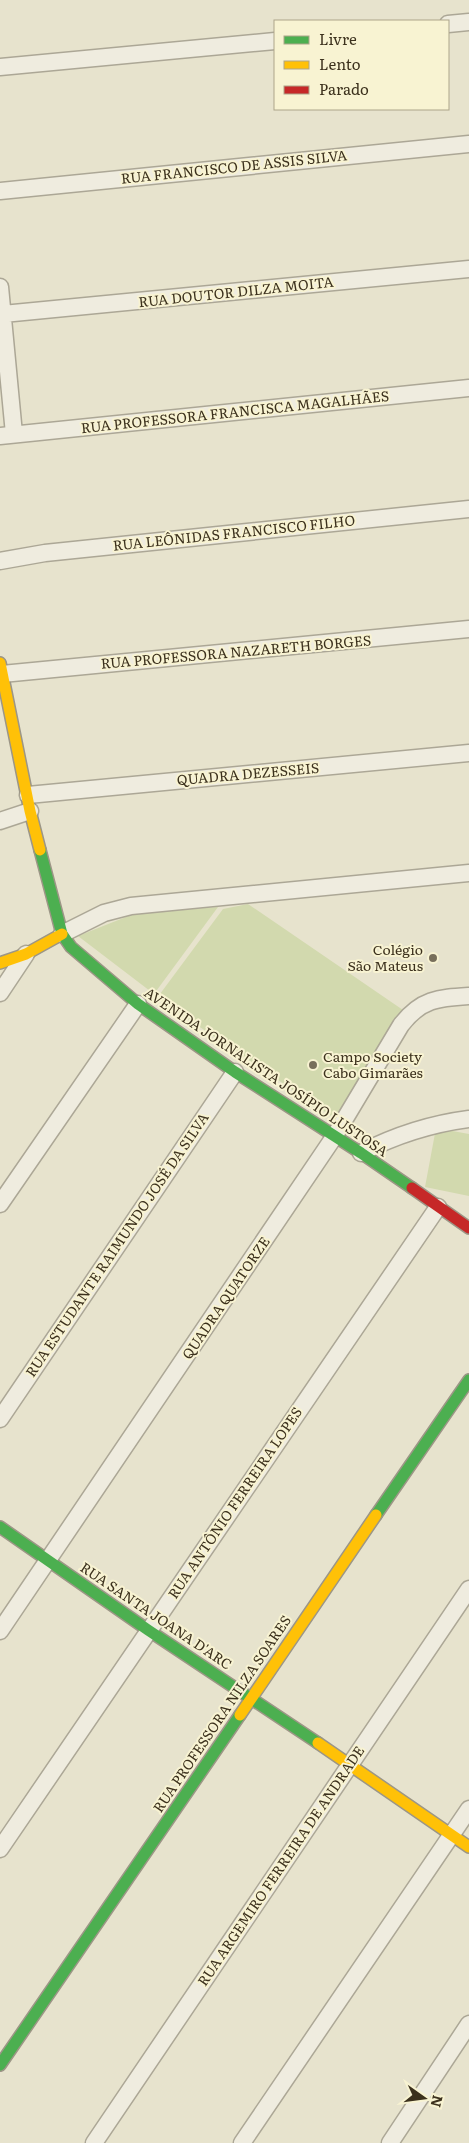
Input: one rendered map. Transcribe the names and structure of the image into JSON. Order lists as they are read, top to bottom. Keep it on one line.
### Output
{"streets":{"street":["RUA FRANCISCO DE ASSIS SILVA","RUA DOUTOR DILZA MOITA","RUA PROFESSORA FRANCISCA MAGALHÃES","RUA LEÔNIDAS FRANCISCO FILHO","RUA PROFESSORA NAZARETH BORGES","QUADRA DEZESSEIS","AVENIDA JORNALISTA JOSÍPIO LUSTOSA","RUA ESTUDANTE RAIMUNDO JOSÉ DA SILVA","QUADRA QUATORZE","RUA ANTÔNIO FERREIRA LOPES","RUA SANTA JOANA D'ARC","RUA PROFESSORA NILZA SOARES","RUA ARGEMIRO FERREIRA DE ANDRADE"]},"crossings":[["RUA PROFESSORA NAZARETH BORGES","AVENIDA JORNALISTA JOSÍPIO LUSTOSA"],["QUADRA DEZESSEIS","AVENIDA JORNALISTA JOSÍPIO LUSTOSA"],["AVENIDA JORNALISTA JOSÍPIO LUSTOSA","RUA ESTUDANTE RAIMUNDO JOSÉ DA SILVA"],["AVENIDA JORNALISTA JOSÍPIO LUSTOSA","QUADRA QUATORZE"],["AVENIDA JORNALISTA JOSÍPIO LUSTOSA","RUA ANTÔNIO FERREIRA LOPES"],["QUADRA QUATORZE","RUA SANTA JOANA D'ARC"],["RUA ANTÔNIO FERREIRA LOPES","RUA SANTA JOANA D'ARC"],["RUA SANTA JOANA D'ARC","RUA PROFESSORA NILZA SOARES"],["RUA SANTA JOANA D'ARC","RUA ARGEMIRO FERREIRA DE ANDRADE"]],"places":["Colégio São Mateus","Campo Society Cabo Gimarães"],"legend":["Livre","Lento","Parado"],"north":"right"}
